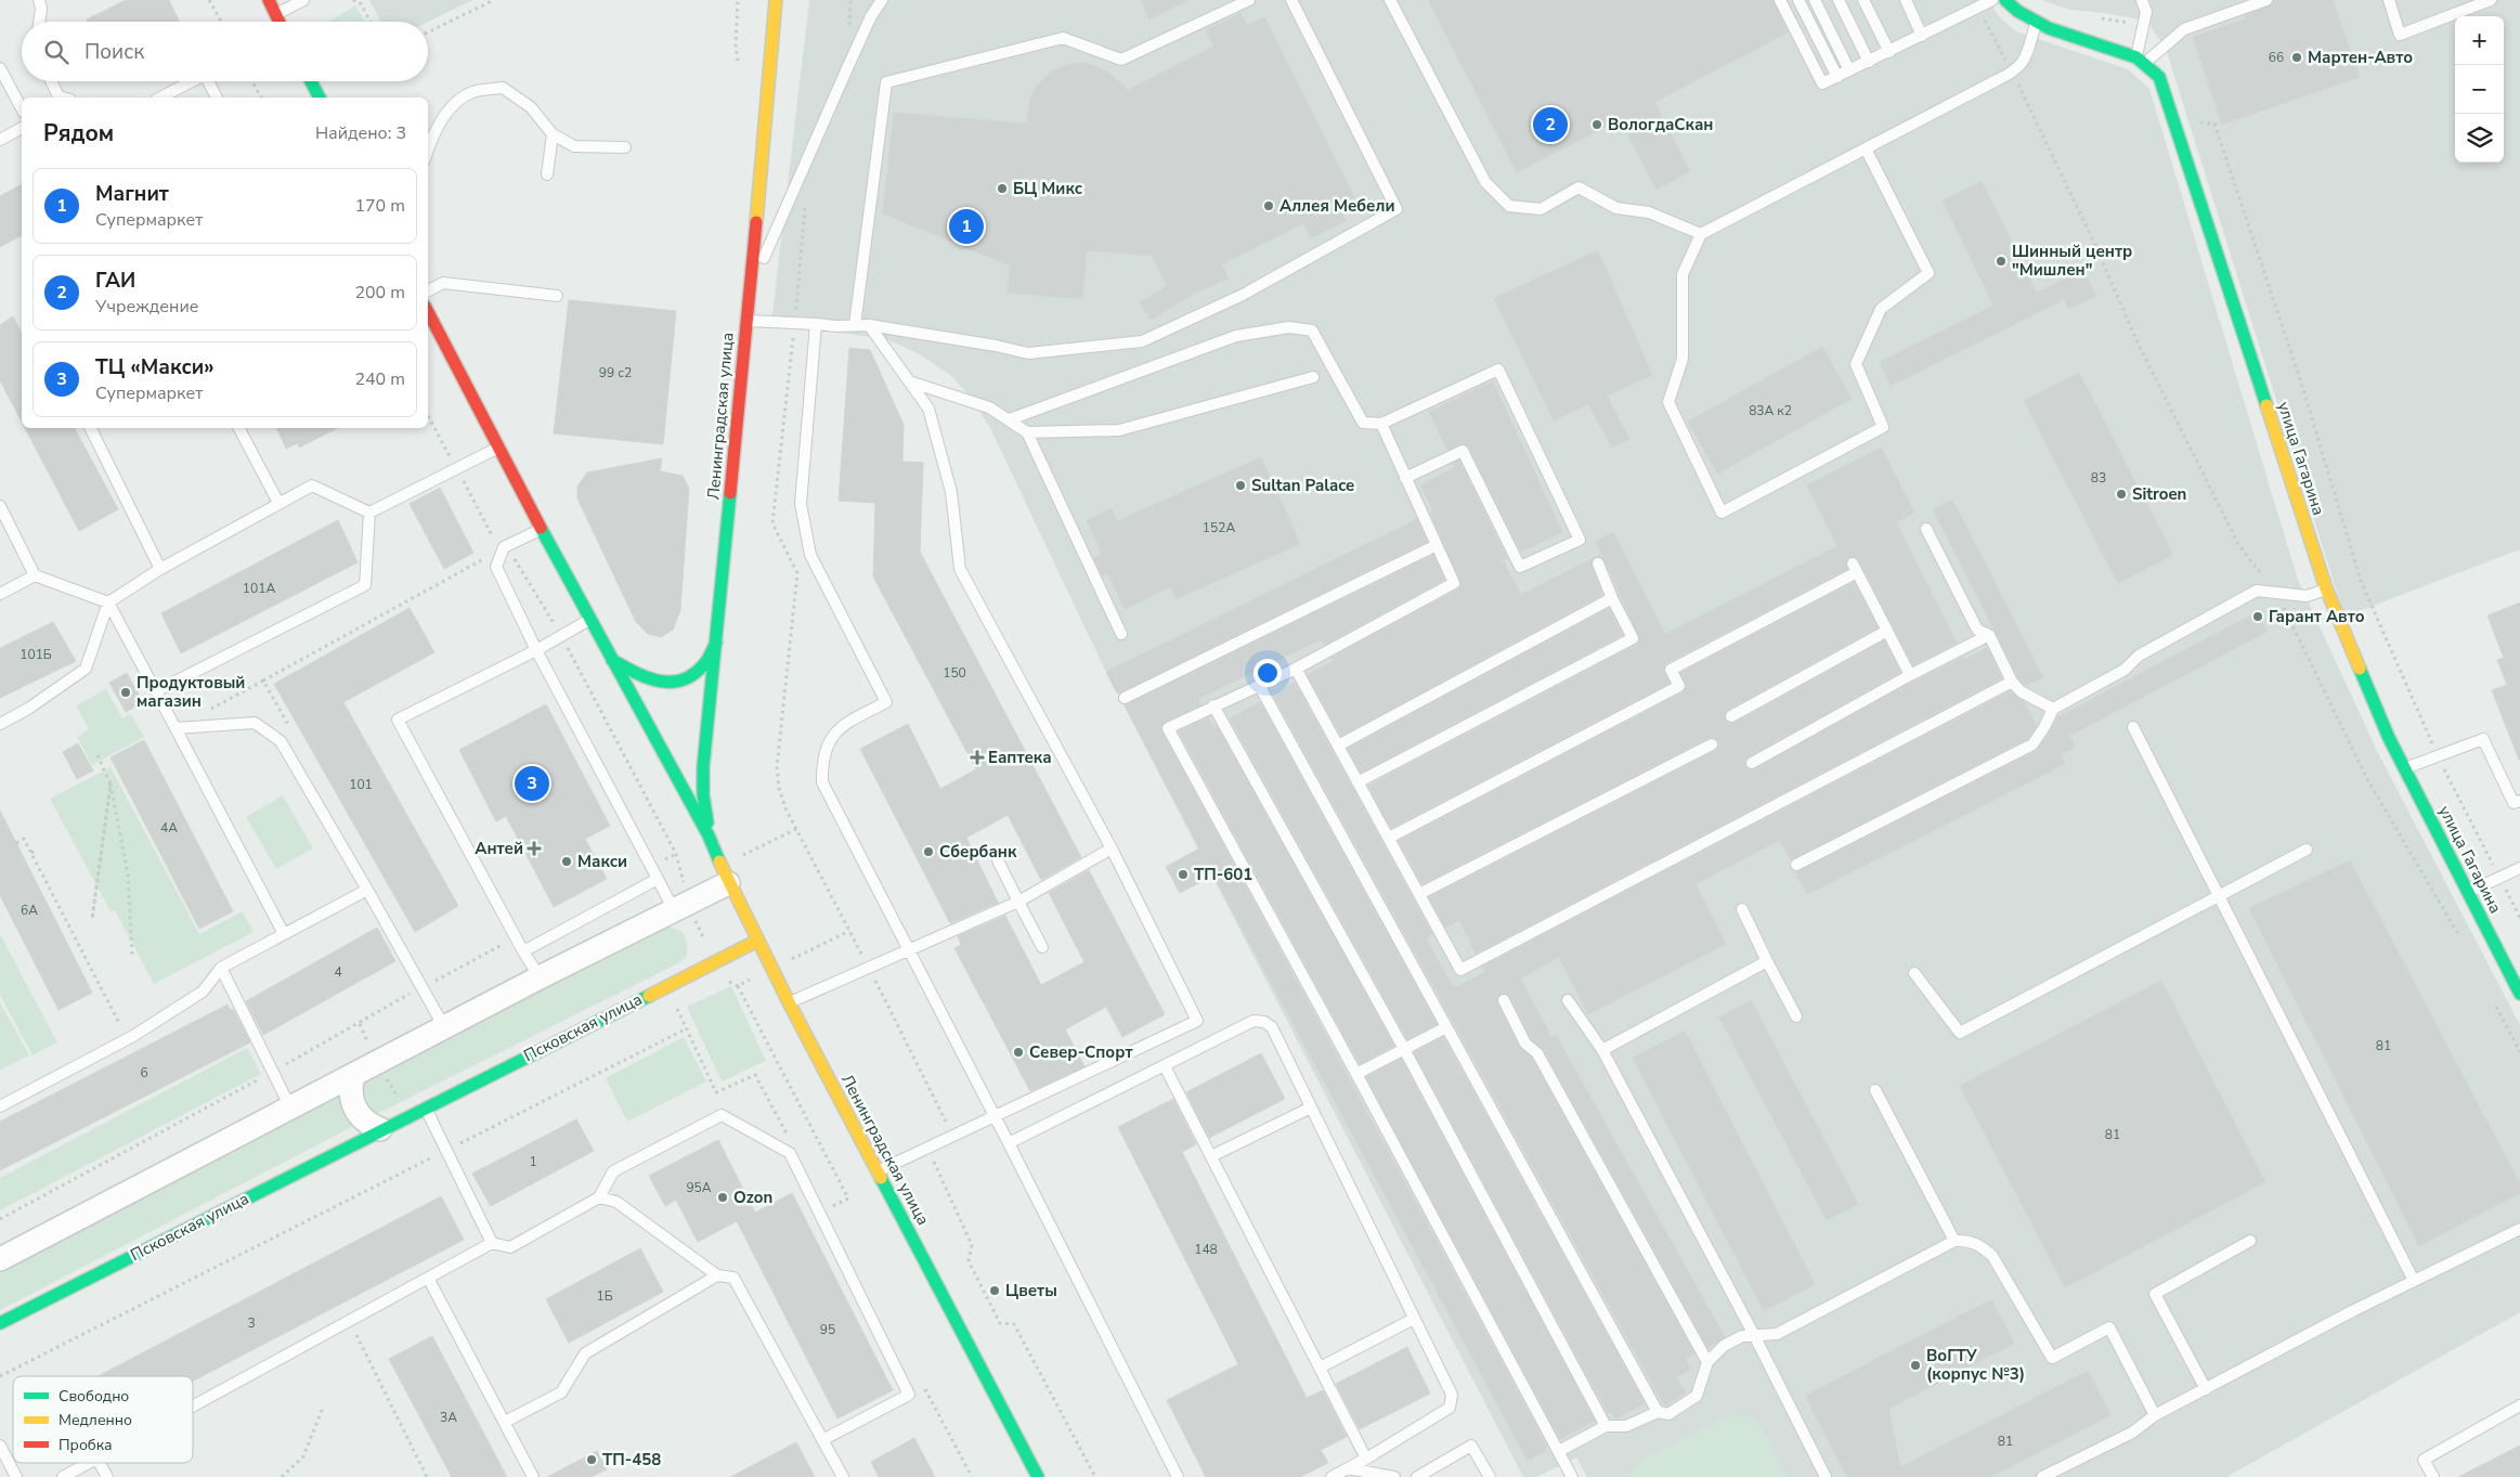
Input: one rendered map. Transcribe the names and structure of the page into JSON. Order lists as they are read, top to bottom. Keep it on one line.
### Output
{"streets":{"main road":["Ленинградская улица","улица Гагарина","Псковская улица"]},"crossings":[["Ленинградская улица","Псковская улица"]],"places":{"other":["Мартен-Авто","ВологдаСкан","БЦ Микс","Аллея Мебели","Шинный центр \"Мишлен\"","Sultan Palace","Sitroen","Гарант Авто","Продуктовый магазин","Сбербанк","Макси","ТП-601","Север-Спорт","Ozon","Цветы","ВоГТУ (корпус №3)","ТП-458"],"health":["Еаптека","Антей"]},"house_numbers":["66","99 с2","83А к2","83","152А","101А","101Б","150","101","4А","6А","4","81","6","81","1","95А","148","1Б","3","95","3А","81"],"legend":["Свободно","Медленно","Пробка"],"page":{"map_buttons":["+","−"],"search":"Поиск","heading":["Рядом","Найдено: 3"],"pins":["2","1","3"],"list":[{"mark":"1","name":"Магнит","note":"Супермаркет","value":"170 m"},{"mark":"2","name":"ГАИ","note":"Учреждение","value":"200 m"},{"mark":"3","name":"ТЦ «Макси»","note":"Супермаркет","value":"240 m"}]}}
